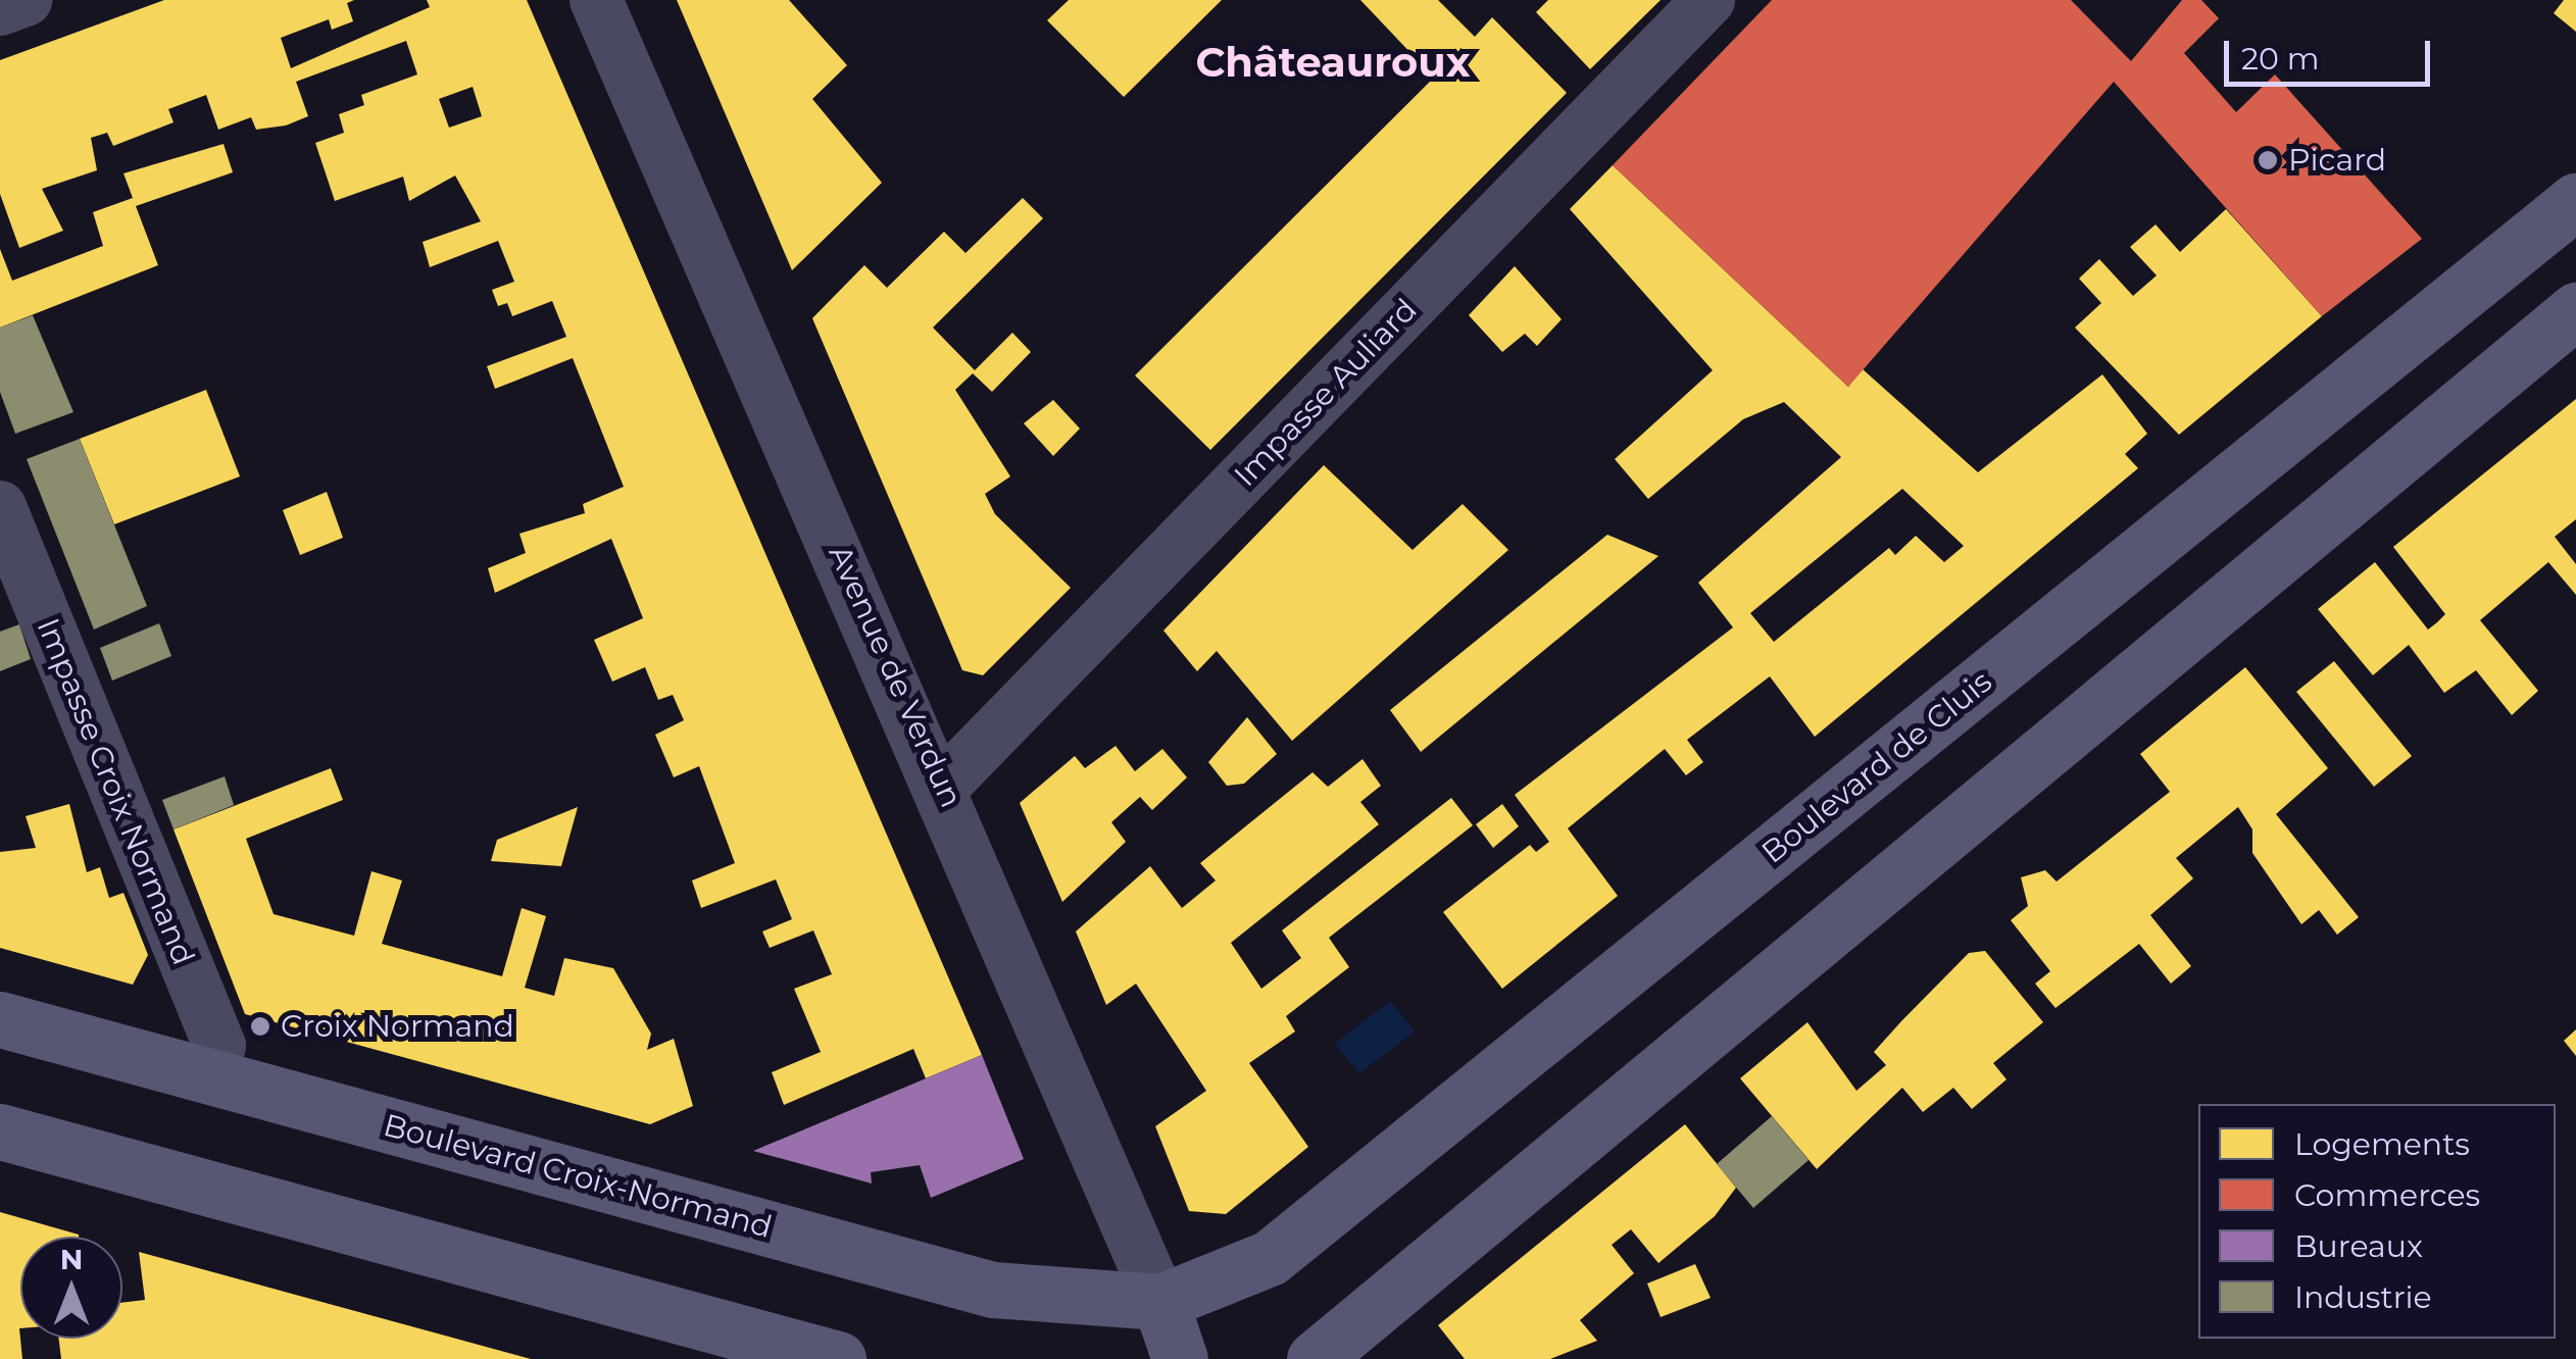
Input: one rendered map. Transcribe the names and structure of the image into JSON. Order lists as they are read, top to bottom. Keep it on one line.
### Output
{"streets":{"main road":["Avenue de Verdun","Boulevard de Cluis","Boulevard Croix-Normand"],"street":["Impasse Auliard","Impasse Croix Normand"]},"crossings":[["Impasse Auliard","Avenue de Verdun"],["Avenue de Verdun","Boulevard de Cluis"],["Avenue de Verdun","Boulevard Croix-Normand"],["Boulevard de Cluis","Boulevard Croix-Normand"],["Impasse Croix Normand","Boulevard Croix-Normand"]],"districts":["Châteauroux"],"places":["Picard","Croix Normand"],"legend":["Logements","Commerces","Bureaux","Industrie"],"scale_bar":"20 m","north":"top"}
